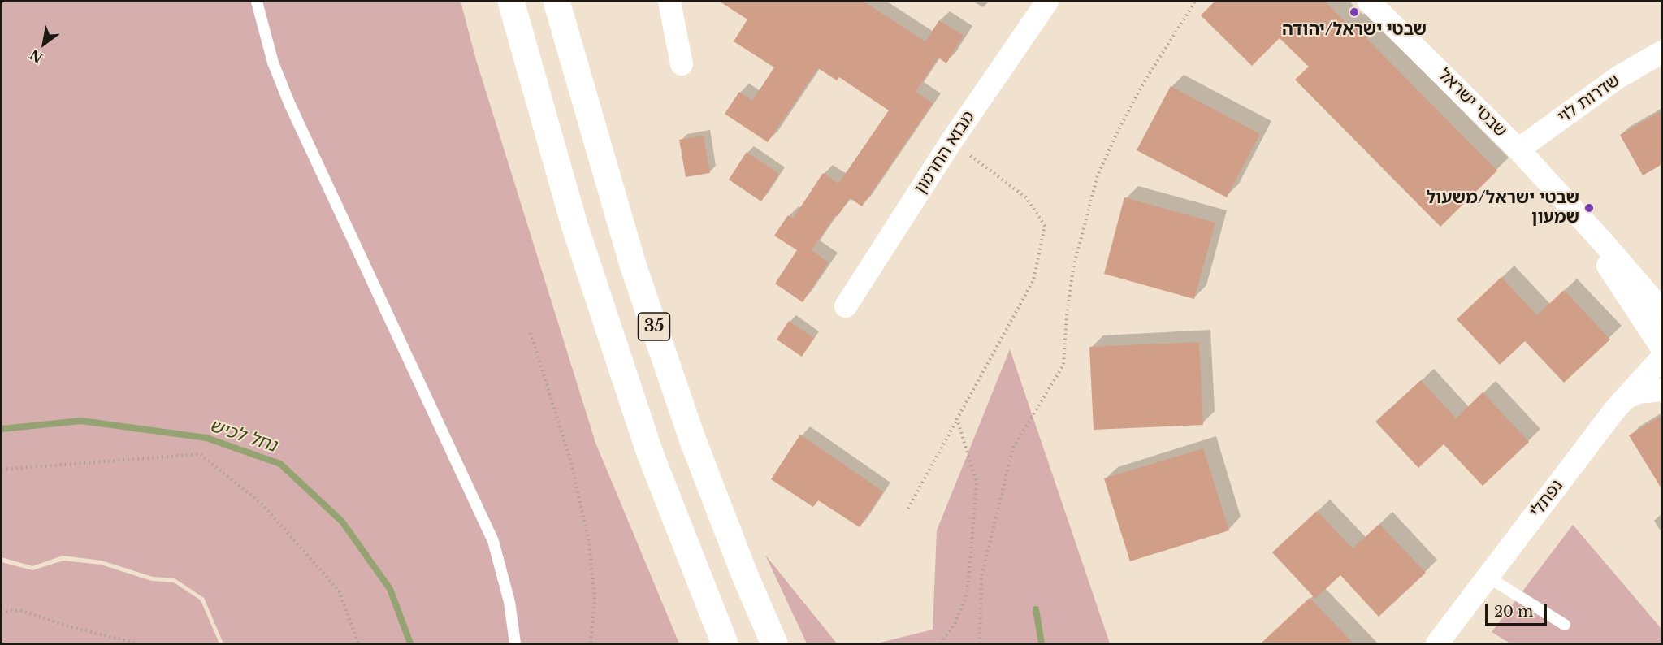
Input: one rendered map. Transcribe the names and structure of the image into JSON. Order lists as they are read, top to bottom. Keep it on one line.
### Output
{"streets":{"highway":["35"],"street":["שדרות לוי","שבטי ישראל","מבוא החרמון","נפתלי"]},"crossings":[["שדרות לוי","שבטי ישראל"]],"water":["נחל לכיש"],"places":["שבטי ישראל/יהודה","שבטי ישראל/משעול שמעון"],"scale_bar":"20 m","north":"bottom left"}
